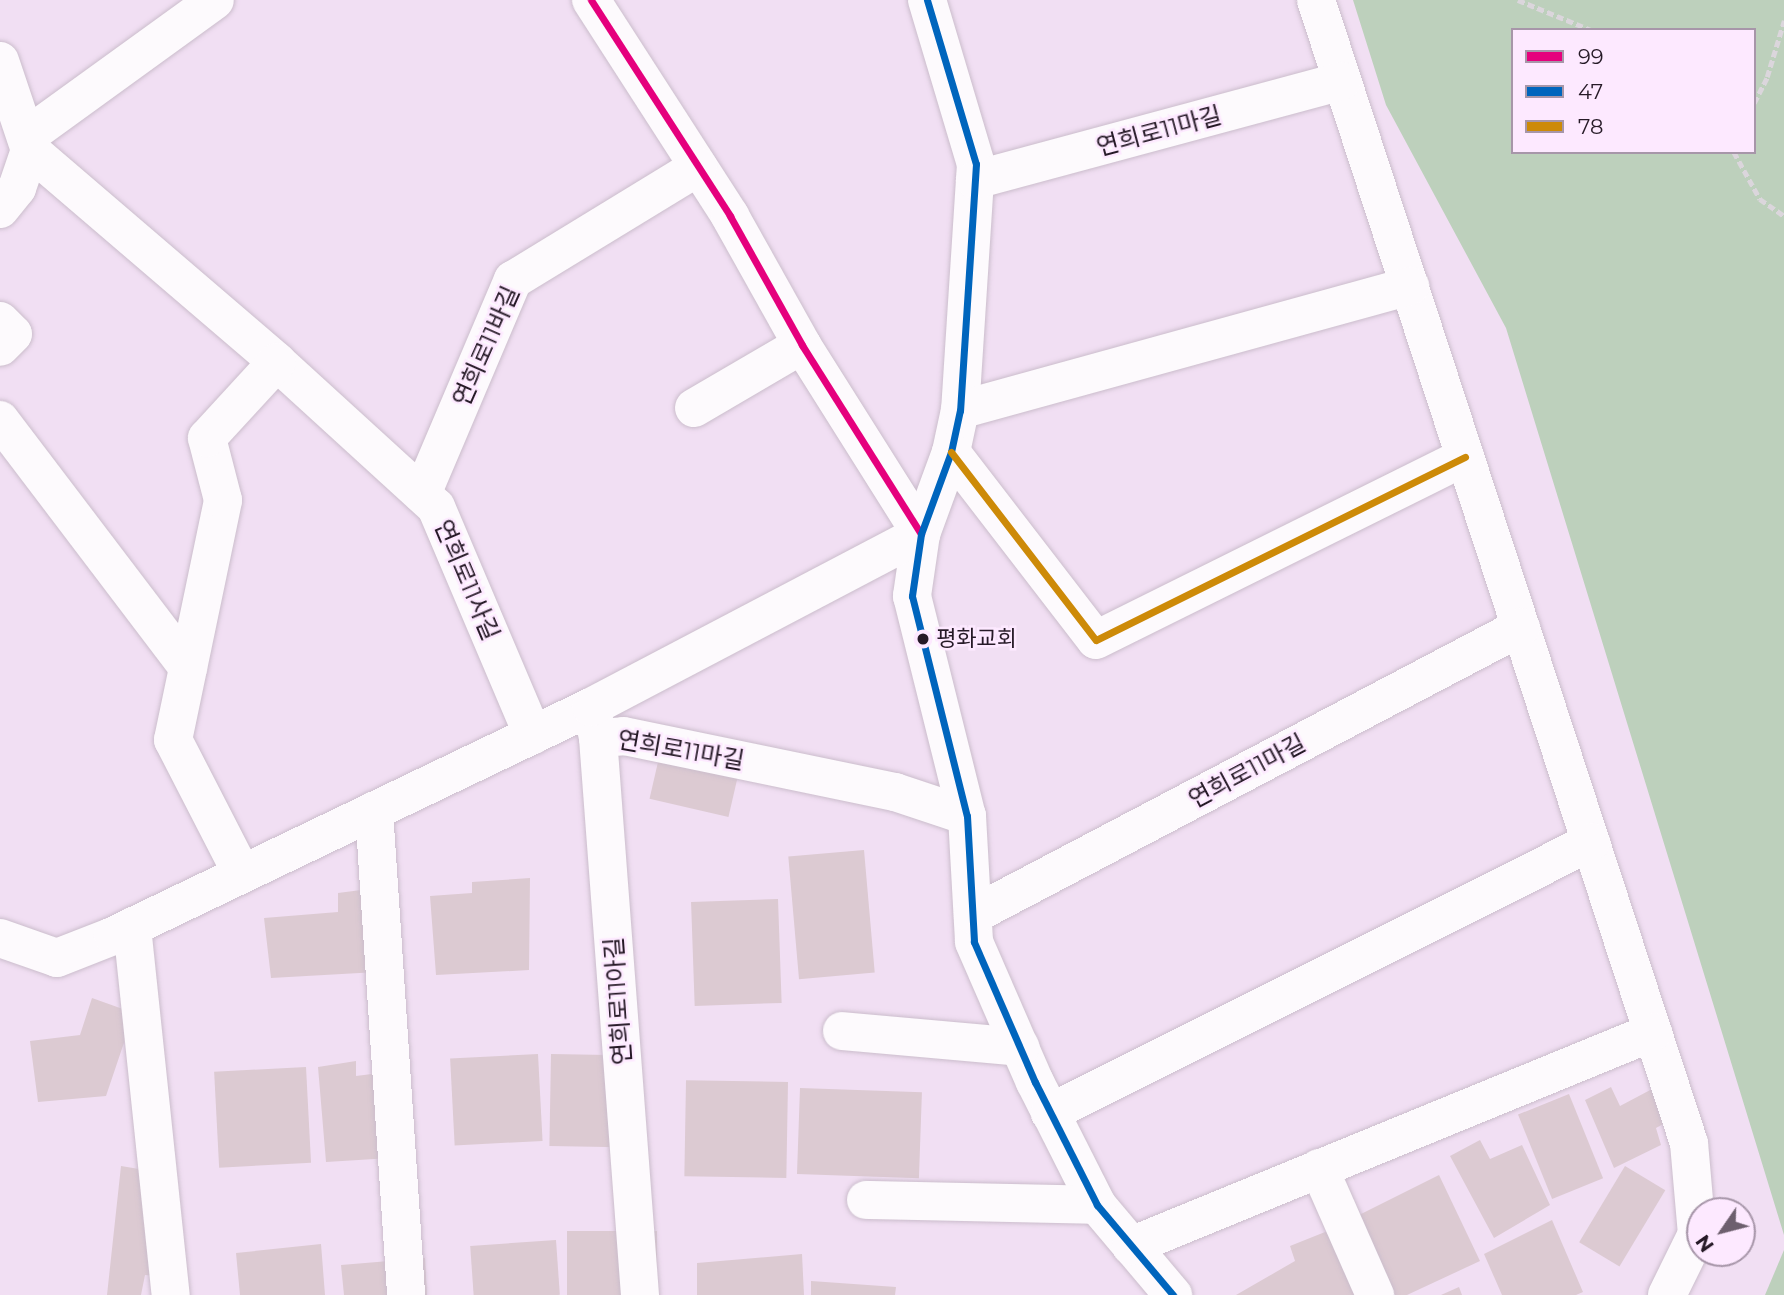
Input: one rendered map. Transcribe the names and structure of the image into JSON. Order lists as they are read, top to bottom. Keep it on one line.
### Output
{"streets":{"street":["연희로11마길","연희로11바길","연희로11사길","연희로11아길"]},"crossings":[["연희로11마길","연희로11아길"],["연희로11바길","연희로11사길"]],"places":["평화교회"],"lines":["transit line 99","transit line 47","transit line 78"],"legend":["99","47","78"],"north":"bottom left"}
